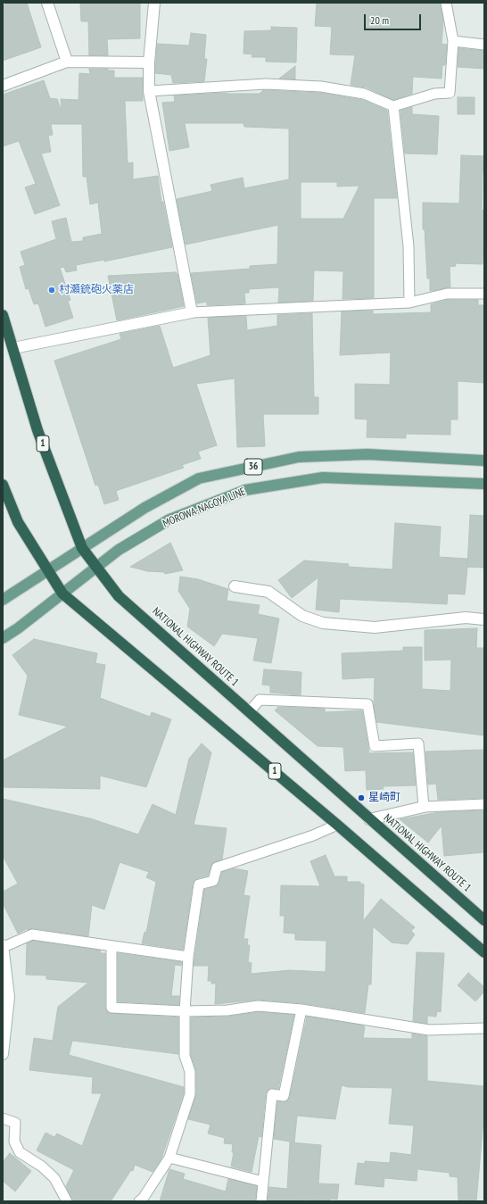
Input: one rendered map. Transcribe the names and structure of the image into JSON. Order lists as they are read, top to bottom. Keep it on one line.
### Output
{"streets":{"highway":["1","NATIONAL HIGHWAY ROUTE 1"],"main road":["36","MOROWA-NAGOYA LINE"]},"crossings":[["1","36"],["1","MOROWA-NAGOYA LINE"],["36","NATIONAL HIGHWAY ROUTE 1"],["MOROWA-NAGOYA LINE","NATIONAL HIGHWAY ROUTE 1"]],"places":["村瀬銃砲火薬店","星崎町"],"scale_bar":"20 m"}
